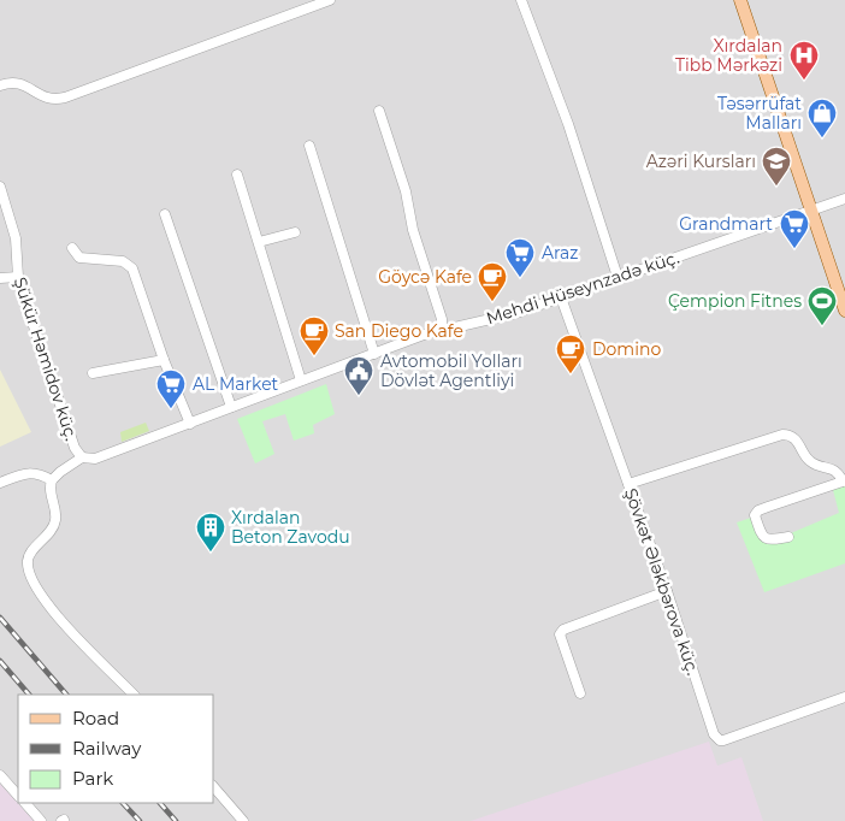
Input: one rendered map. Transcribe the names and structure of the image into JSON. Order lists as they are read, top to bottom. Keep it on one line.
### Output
{"streets":{"street":["Mehdi Hüseynzadə küç.","Şükür Həmidov küç.","Şövkət Ələkbərova küç."]},"crossings":[["Mehdi Hüseynzadə küç.","Şükür Həmidov küç."],["Mehdi Hüseynzadə küç.","Şövkət Ələkbərova küç."]],"places":{"hospital":["Xırdalan Tibb Mərkəzi"],"shop":["Təsərrüfat Malları"],"school or university":["Azəri Kursları"],"supermarket":["Grandmart","Araz","AL Market"],"cafe":["Göycə Kafe","San Diego Kafe","Domino"],"sports":["Çempion Fitnes"],"public building":["Avtomobil Yolları Dövlət Agentliyi"],"building":["Xırdalan Beton Zavodu"]},"legend":["Road","Railway","Park"]}
